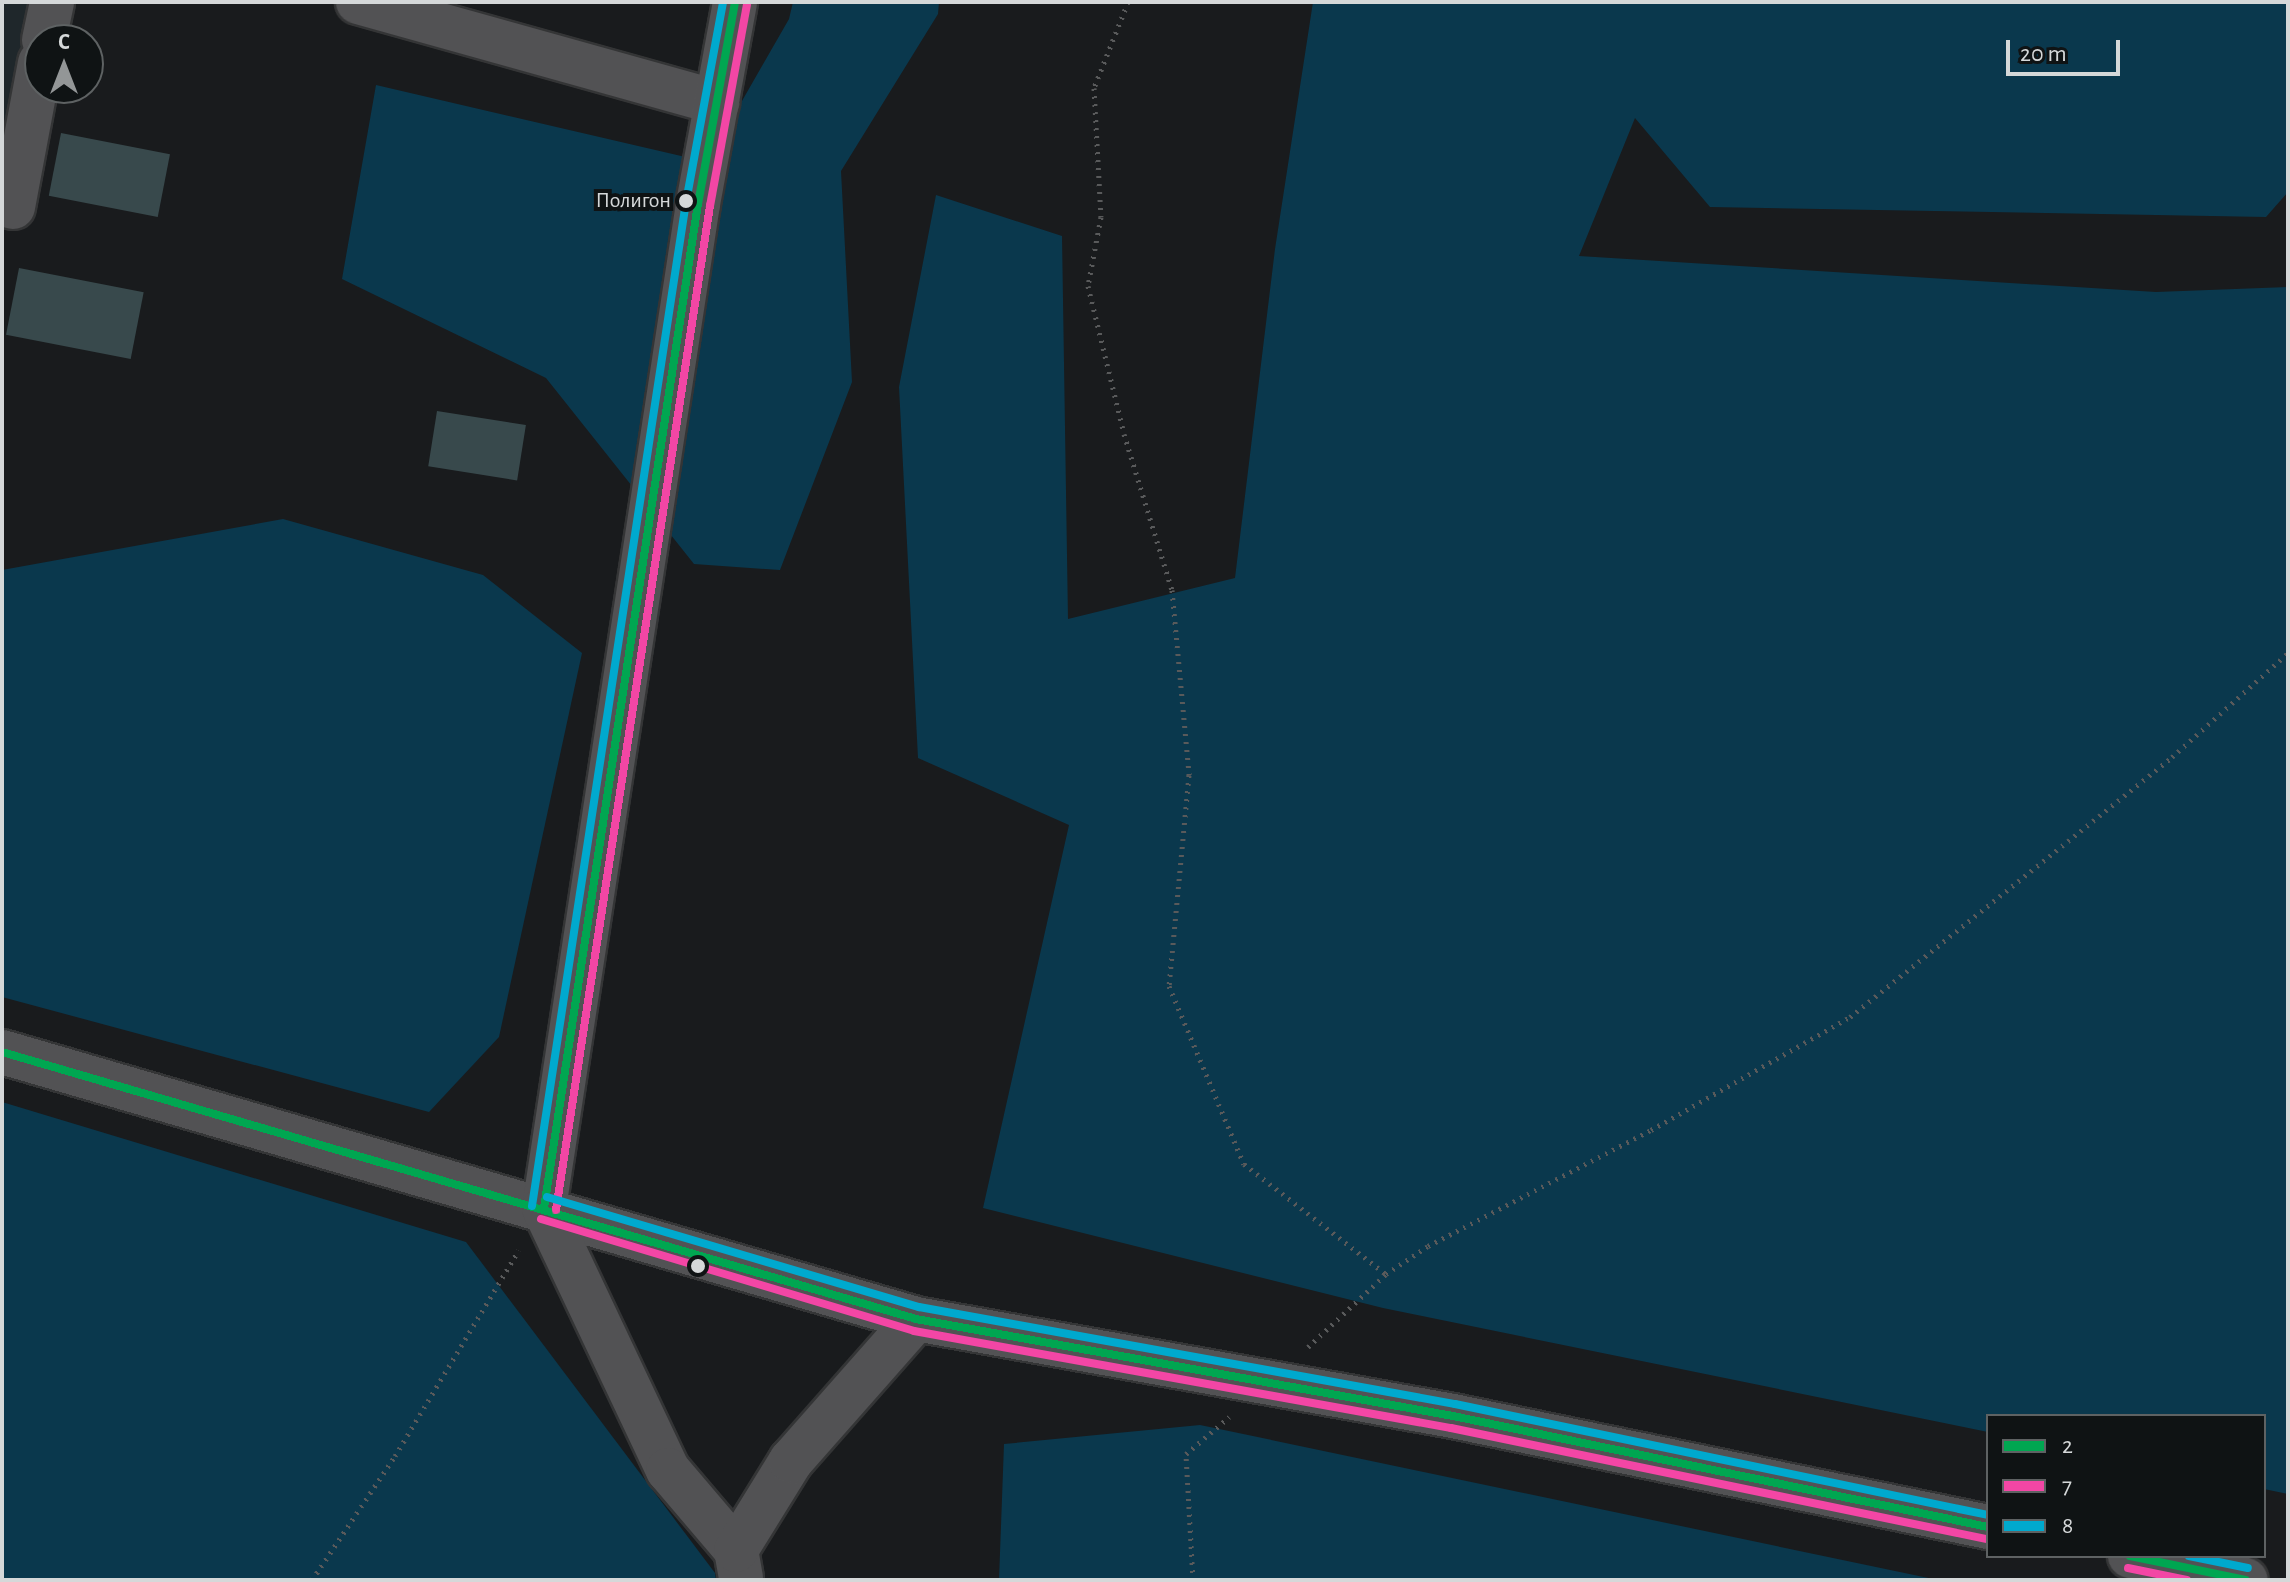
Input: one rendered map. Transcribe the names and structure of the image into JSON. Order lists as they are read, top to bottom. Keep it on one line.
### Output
{"places":["Полигон"],"lines":["transit line 2","transit line 8","transit line 7"],"legend":["2","7","8"],"scale_bar":"20 m","north":"top"}
